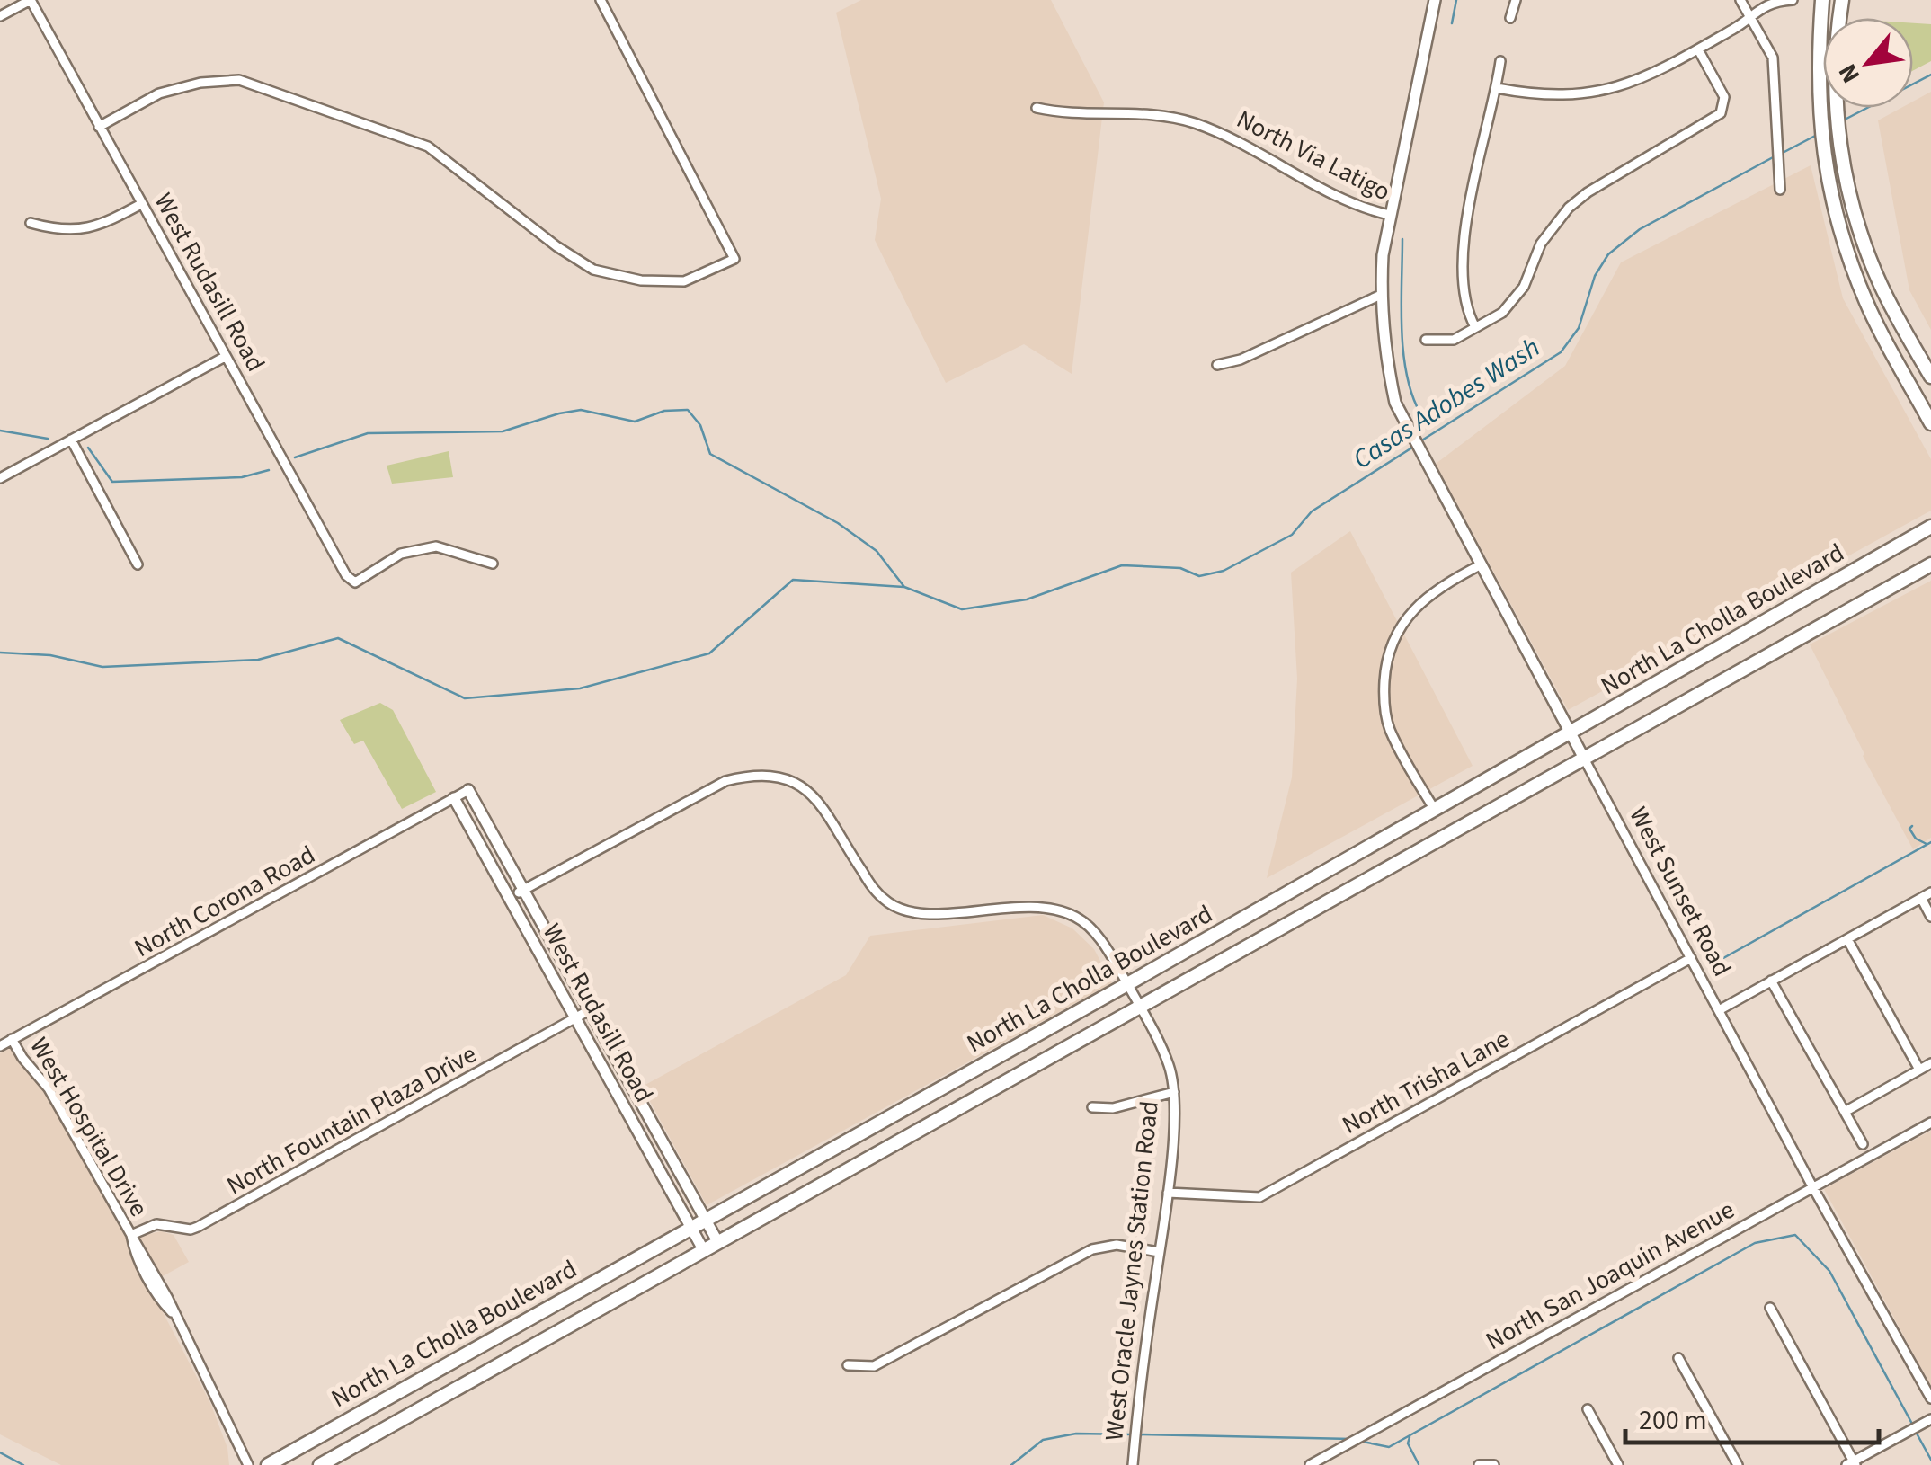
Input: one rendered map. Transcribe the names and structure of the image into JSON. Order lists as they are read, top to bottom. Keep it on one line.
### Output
{"streets":{"main road":["North La Cholla Boulevard"],"street":["North Via Latigo","West Rudasill Road","West Sunset Road","North Corona Road","North Trisha Lane","North Fountain Plaza Drive","West Hospital Drive","West Oracle Jaynes Station Road","North San Joaquin Avenue"]},"crossings":[["North Via Latigo","West Sunset Road"],["West Rudasill Road","North La Cholla Boulevard"],["West Rudasill Road","North Corona Road"],["West Rudasill Road","North Fountain Plaza Drive"],["West Rudasill Road","West Oracle Jaynes Station Road"],["North La Cholla Boulevard","West Sunset Road"],["North La Cholla Boulevard","West Oracle Jaynes Station Road"],["West Sunset Road","North Trisha Lane"],["West Sunset Road","North San Joaquin Avenue"],["North Corona Road","West Hospital Drive"],["North Trisha Lane","West Oracle Jaynes Station Road"],["North Fountain Plaza Drive","West Hospital Drive"]],"water":["Casas Adobes Wash"],"scale_bar":"200 m","north":"bottom left"}
